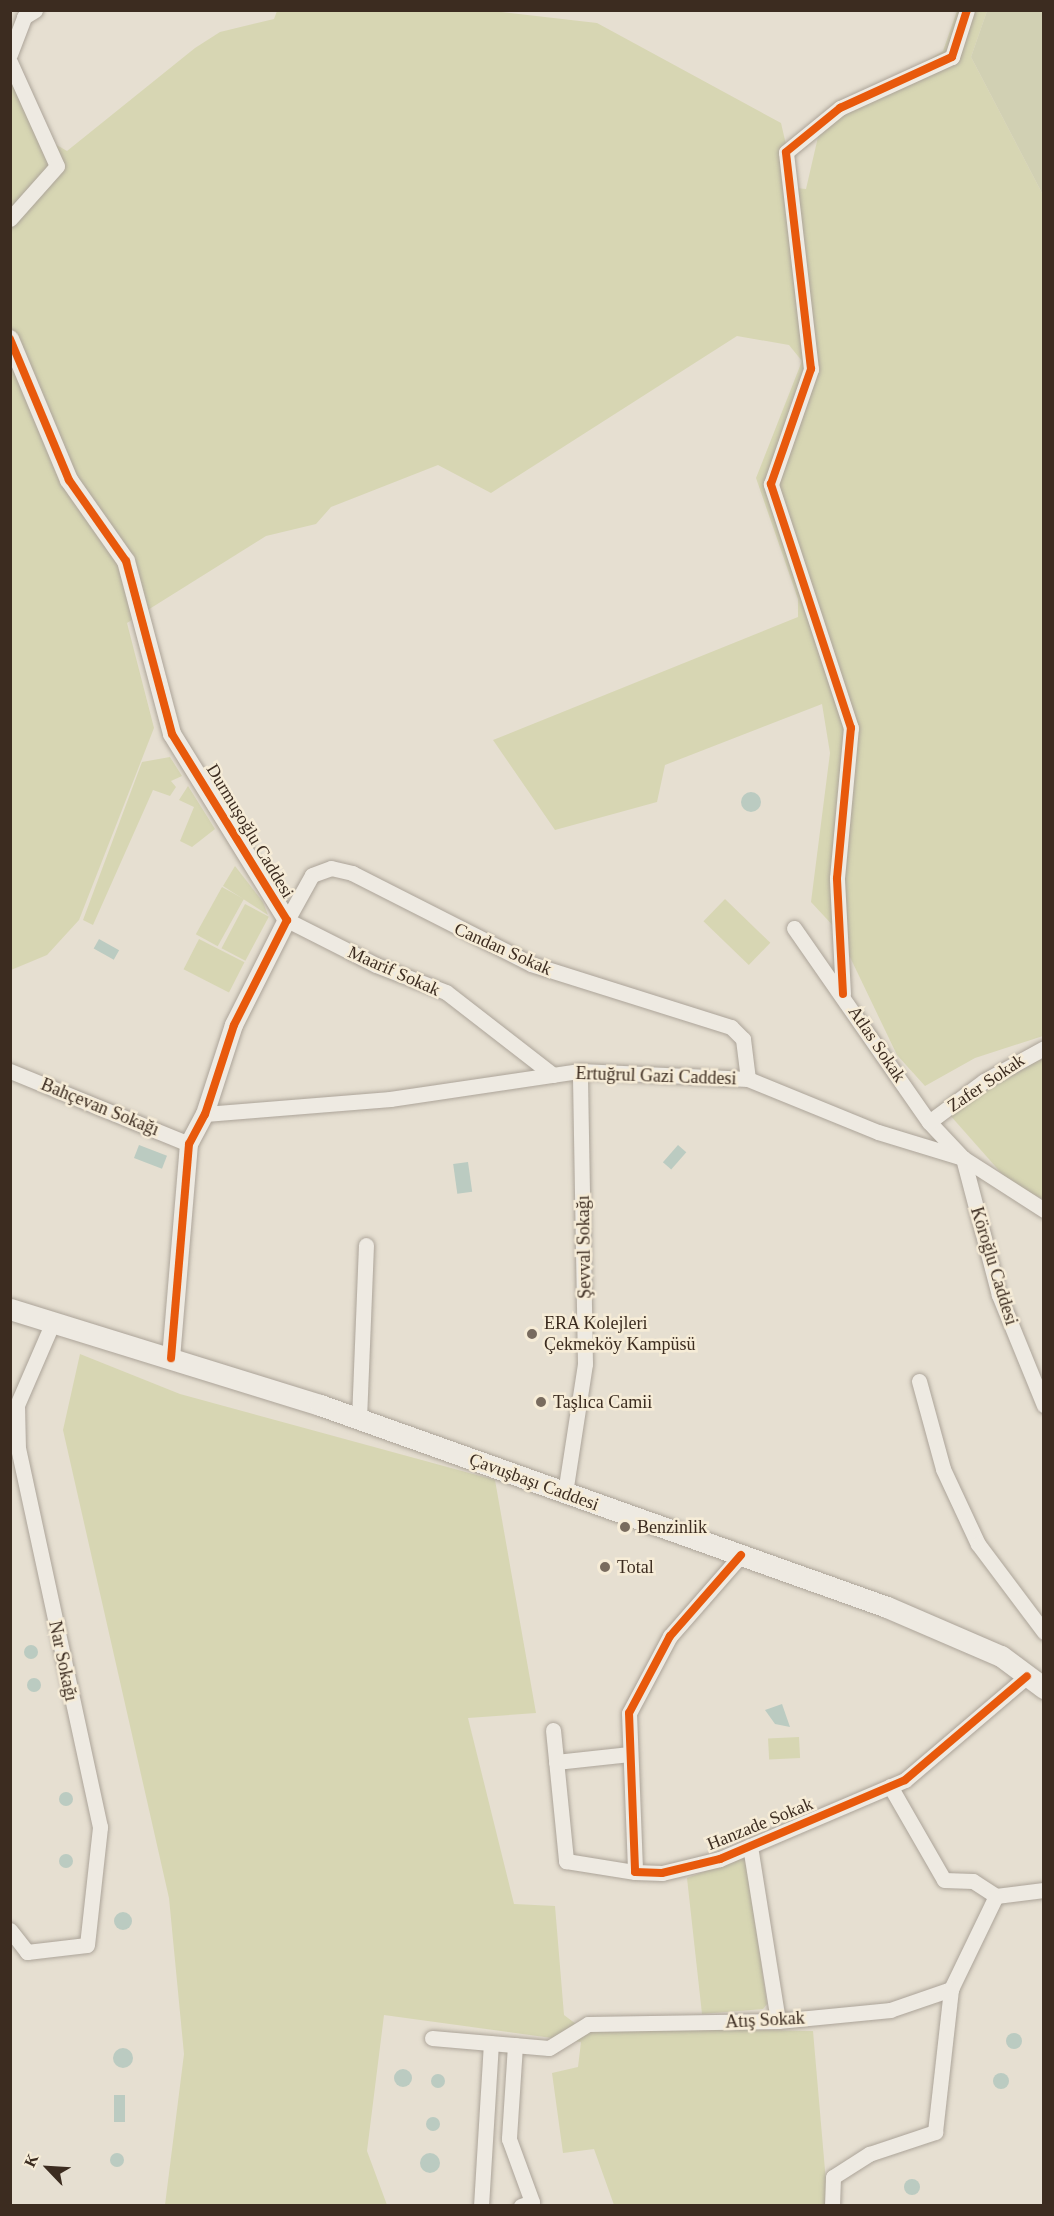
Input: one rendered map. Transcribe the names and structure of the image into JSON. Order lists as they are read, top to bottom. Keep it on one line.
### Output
{"streets":{"main road":["Çavuşbaşı Caddesi"],"street":["Durmuşoğlu Caddesi","Candan Sokak","Maarif Sokak","Atlas Sokak","Ertuğrul Gazi Caddesi","Zafer Sokak","Bahçevan Sokağı","Şevval Sokağı","Köroğlu Caddesi","Nar Sokağı","Hanzade Sokak","Atış Sokak"]},"crossings":[["Durmuşoğlu Caddesi","Candan Sokak"],["Durmuşoğlu Caddesi","Maarif Sokak"],["Durmuşoğlu Caddesi","Ertuğrul Gazi Caddesi"],["Durmuşoğlu Caddesi","Bahçevan Sokağı"],["Durmuşoğlu Caddesi","Çavuşbaşı Caddesi"],["Candan Sokak","Maarif Sokak"],["Candan Sokak","Ertuğrul Gazi Caddesi"],["Maarif Sokak","Ertuğrul Gazi Caddesi"],["Atlas Sokak","Ertuğrul Gazi Caddesi"],["Atlas Sokak","Zafer Sokak"],["Atlas Sokak","Köroğlu Caddesi"],["Ertuğrul Gazi Caddesi","Şevval Sokağı"],["Ertuğrul Gazi Caddesi","Köroğlu Caddesi"],["Şevval Sokağı","Çavuşbaşı Caddesi"],["Çavuşbaşı Caddesi","Nar Sokağı"],["Çavuşbaşı Caddesi","Hanzade Sokak"]],"places":["ERA Kolejleri Çekmeköy Kampüsü","Taşlıca Camii","Benzinlik","Total"],"north":"top left"}
